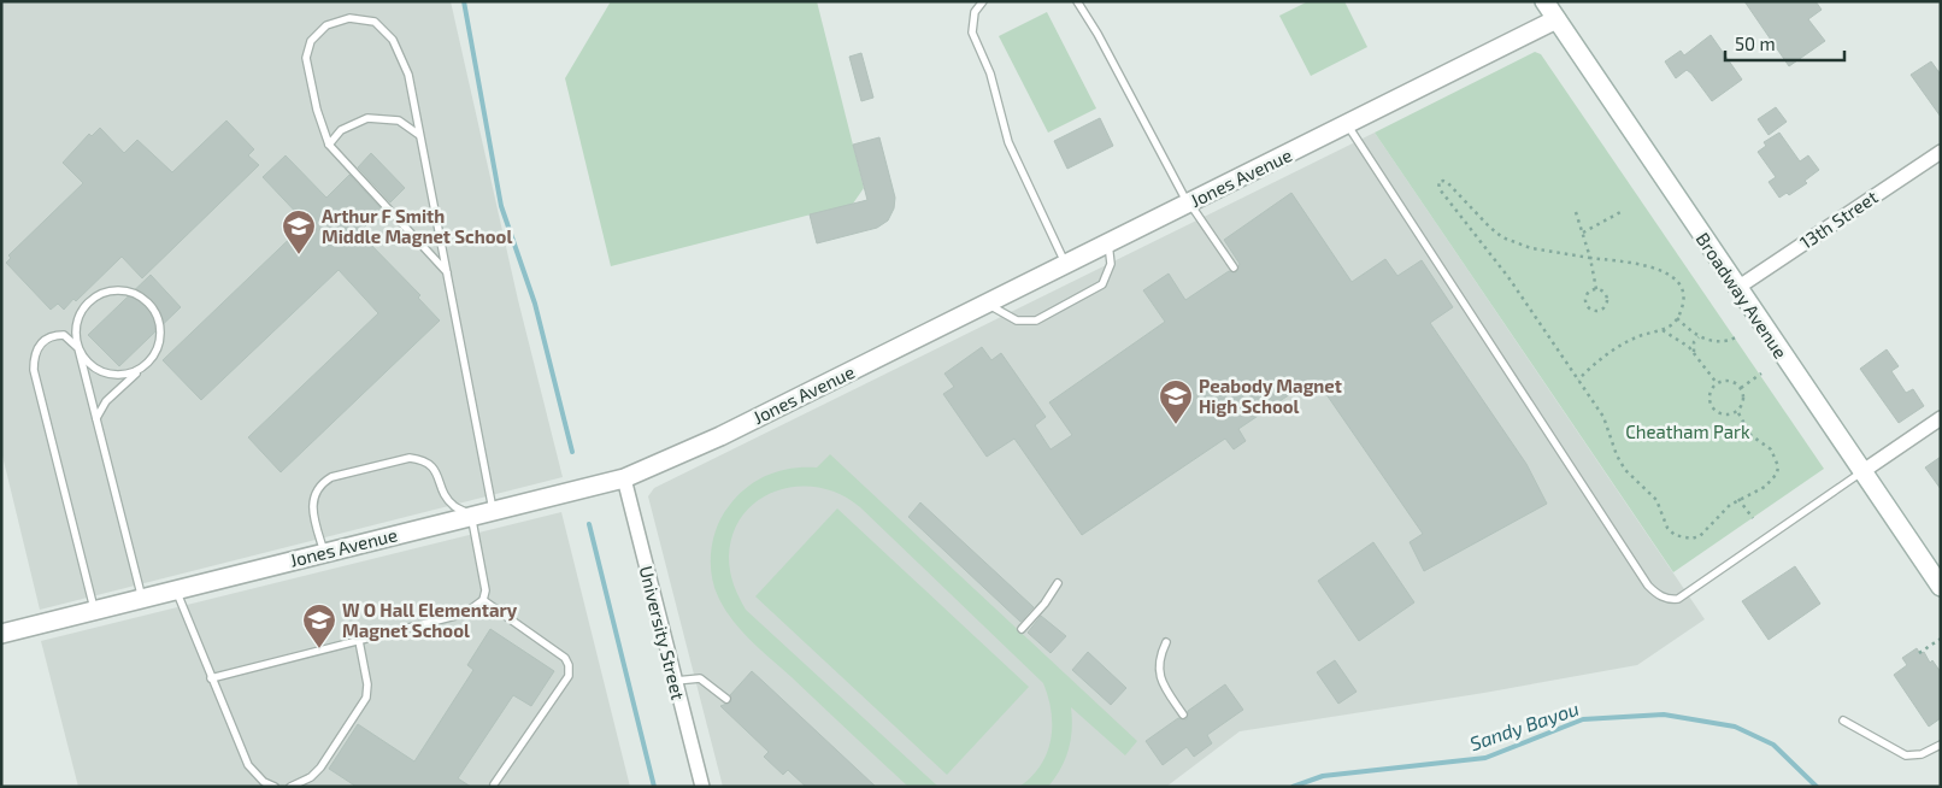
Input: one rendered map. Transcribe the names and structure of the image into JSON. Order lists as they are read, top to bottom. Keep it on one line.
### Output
{"streets":{"street":["Jones Avenue","13th Street","Broadway Avenue","University Street"]},"crossings":[["Jones Avenue","Broadway Avenue"],["Jones Avenue","University Street"],["13th Street","Broadway Avenue"]],"water":["Sandy Bayou"],"parks":["Cheatham Park"],"places":{"school or university":["Arthur F Smith Middle Magnet School","Peabody Magnet High School","W O Hall Elementary Magnet School"]},"scale_bar":"50 m"}
